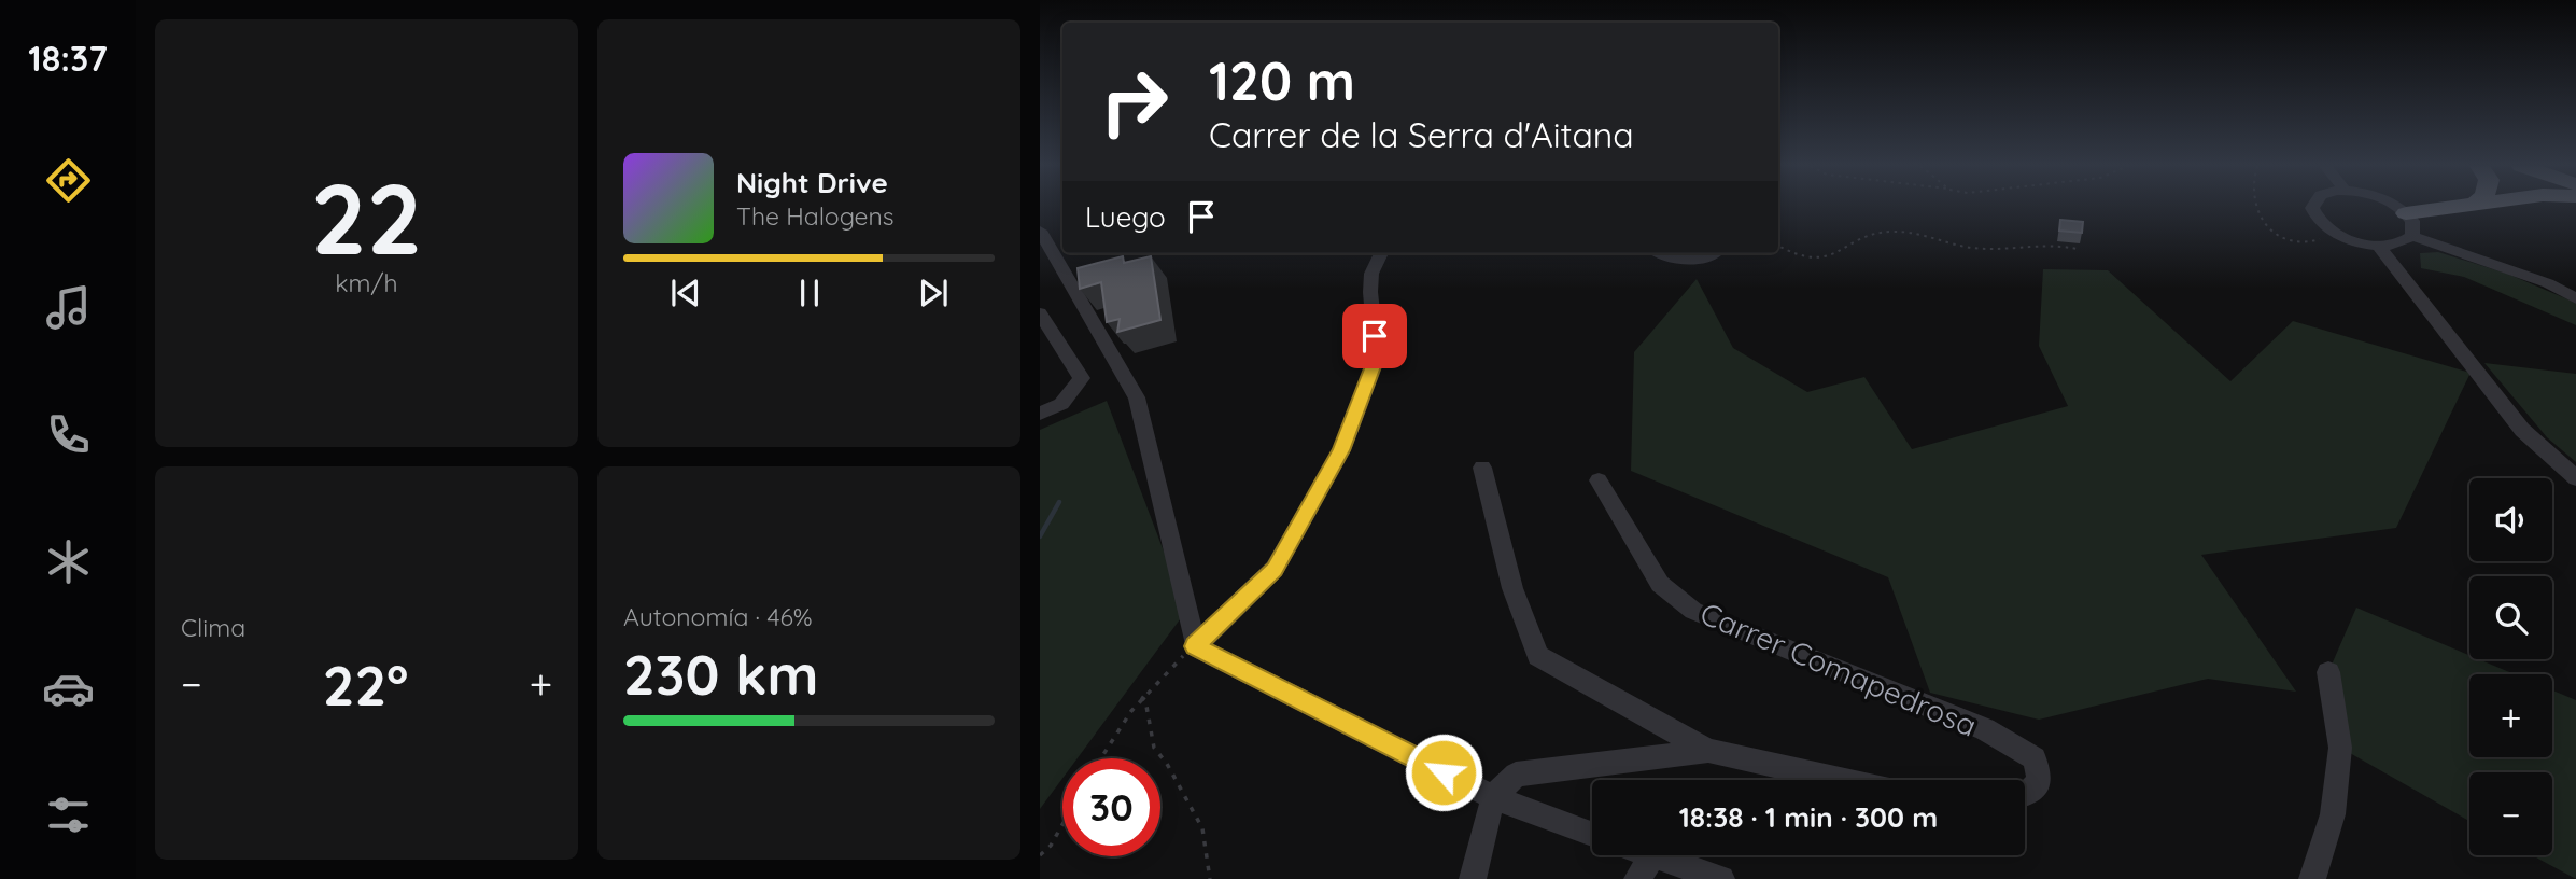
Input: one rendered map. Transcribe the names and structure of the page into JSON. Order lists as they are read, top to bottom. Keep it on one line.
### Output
{"streets":{"street":["Carrer Comapedrosa"]},"page":{"tabs":"18:37","tile":[["22","km/h"],"Clima",["Autonomía · 46%","230 km"]],"turn":["120 m","Carrer de la Serra d'Aitana"],"song":["Night Drive","The Halogens"],"then":"Luego","map_buttons":["+","−"],"heat":["−","22°","+"],"limit":"30","trip":"18:38 · 1 min · 300 m"}}
